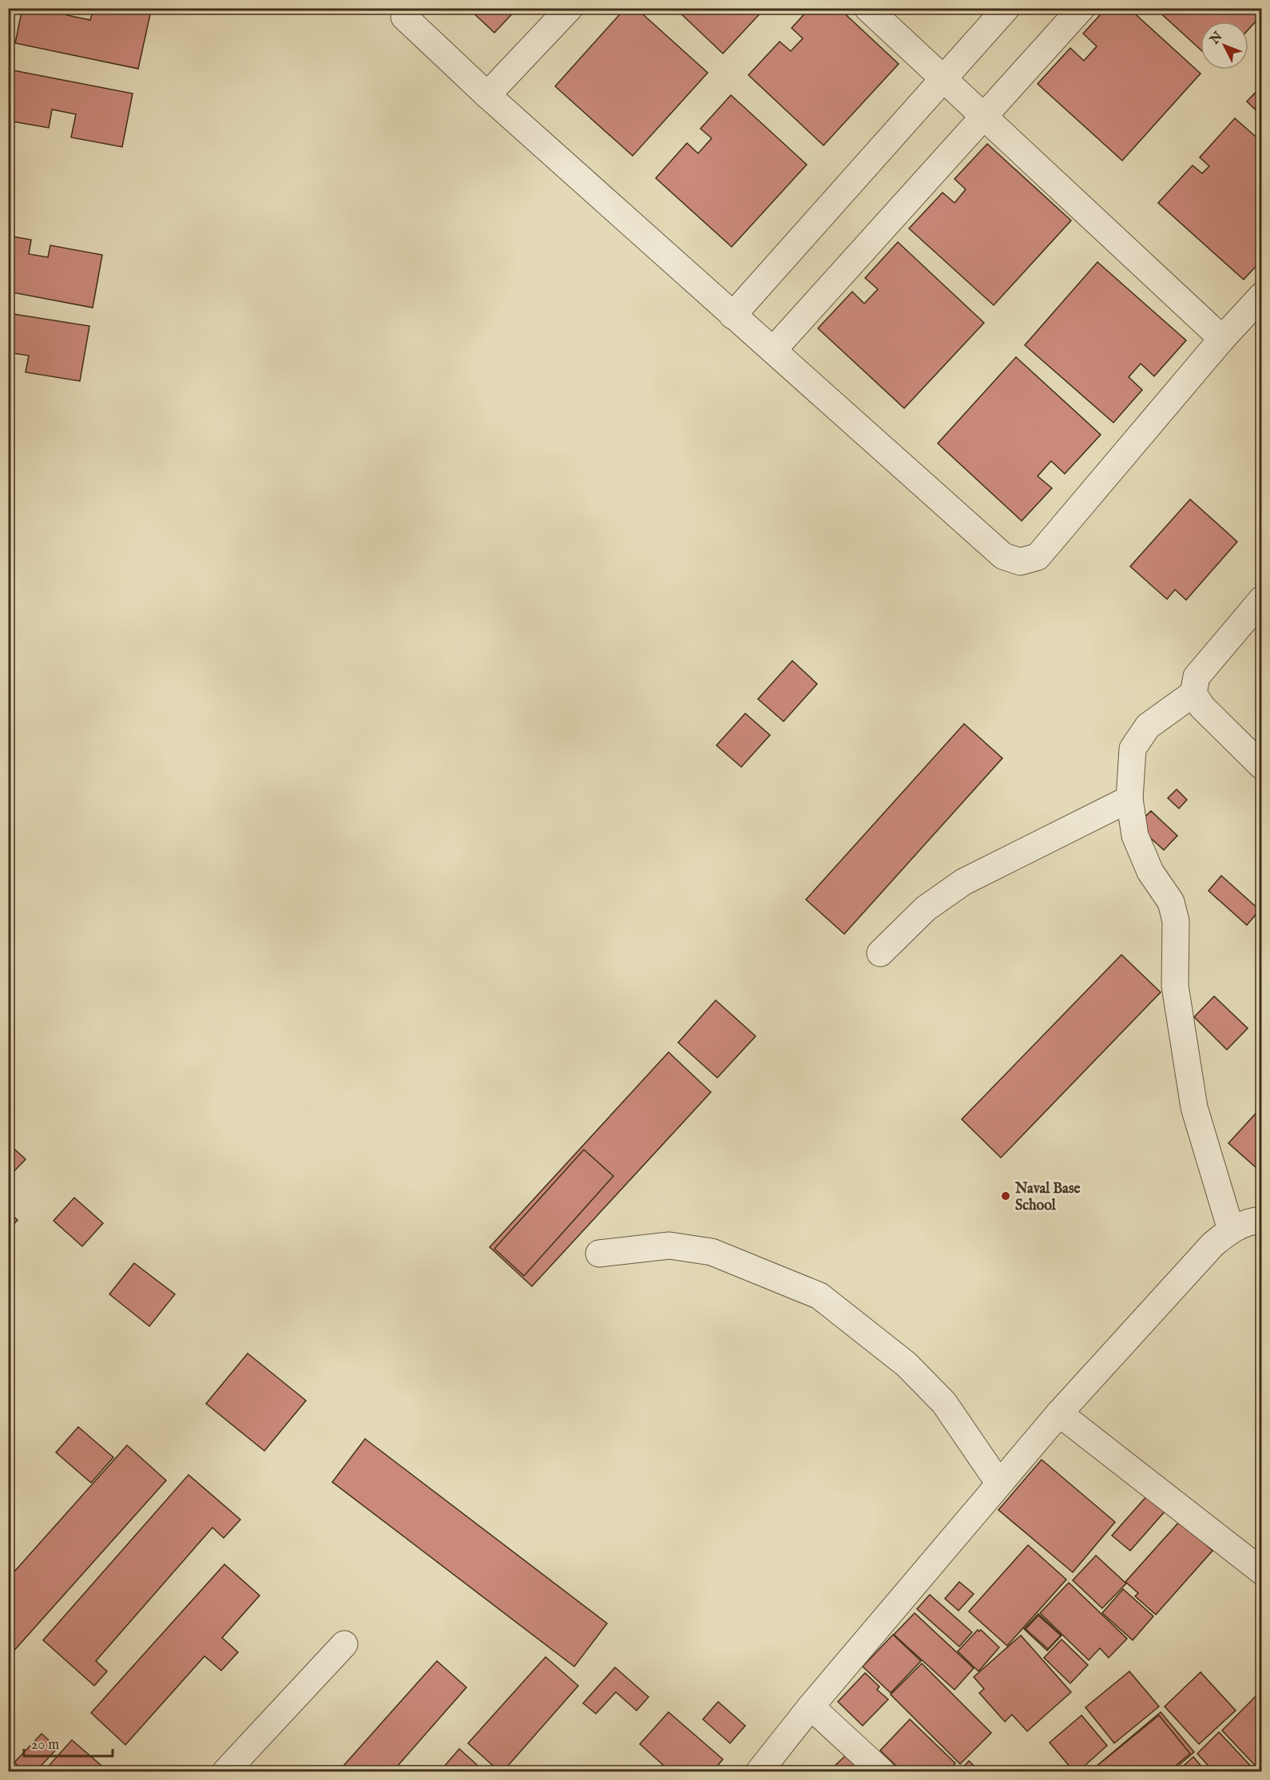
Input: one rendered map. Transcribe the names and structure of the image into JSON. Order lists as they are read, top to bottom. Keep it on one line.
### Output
{"places":["Naval Base School"],"scale_bar":"20 m","north":"top left"}
